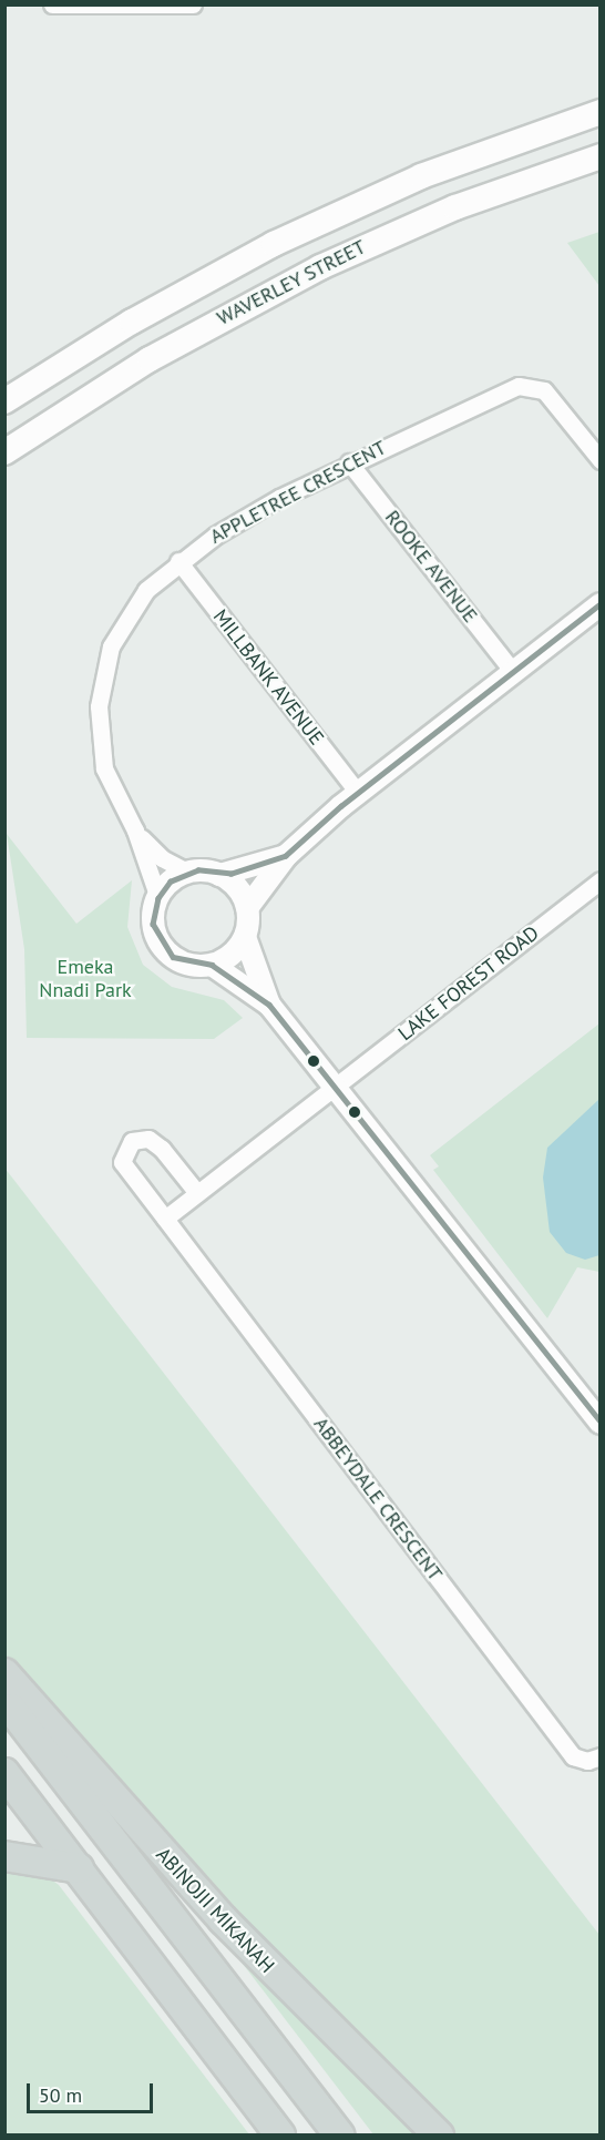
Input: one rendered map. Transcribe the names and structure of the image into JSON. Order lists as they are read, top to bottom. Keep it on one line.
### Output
{"streets":{"main road":["WAVERLEY STREET","ABINOJII MIKANAH"],"street":["APPLETREE CRESCENT","ROOKE AVENUE","MILLBANK AVENUE","LAKE FOREST ROAD","ABBEYDALE CRESCENT"]},"crossings":[["APPLETREE CRESCENT","ROOKE AVENUE"],["APPLETREE CRESCENT","MILLBANK AVENUE"]],"parks":["Emeka Nnadi Park"],"scale_bar":"50 m"}
